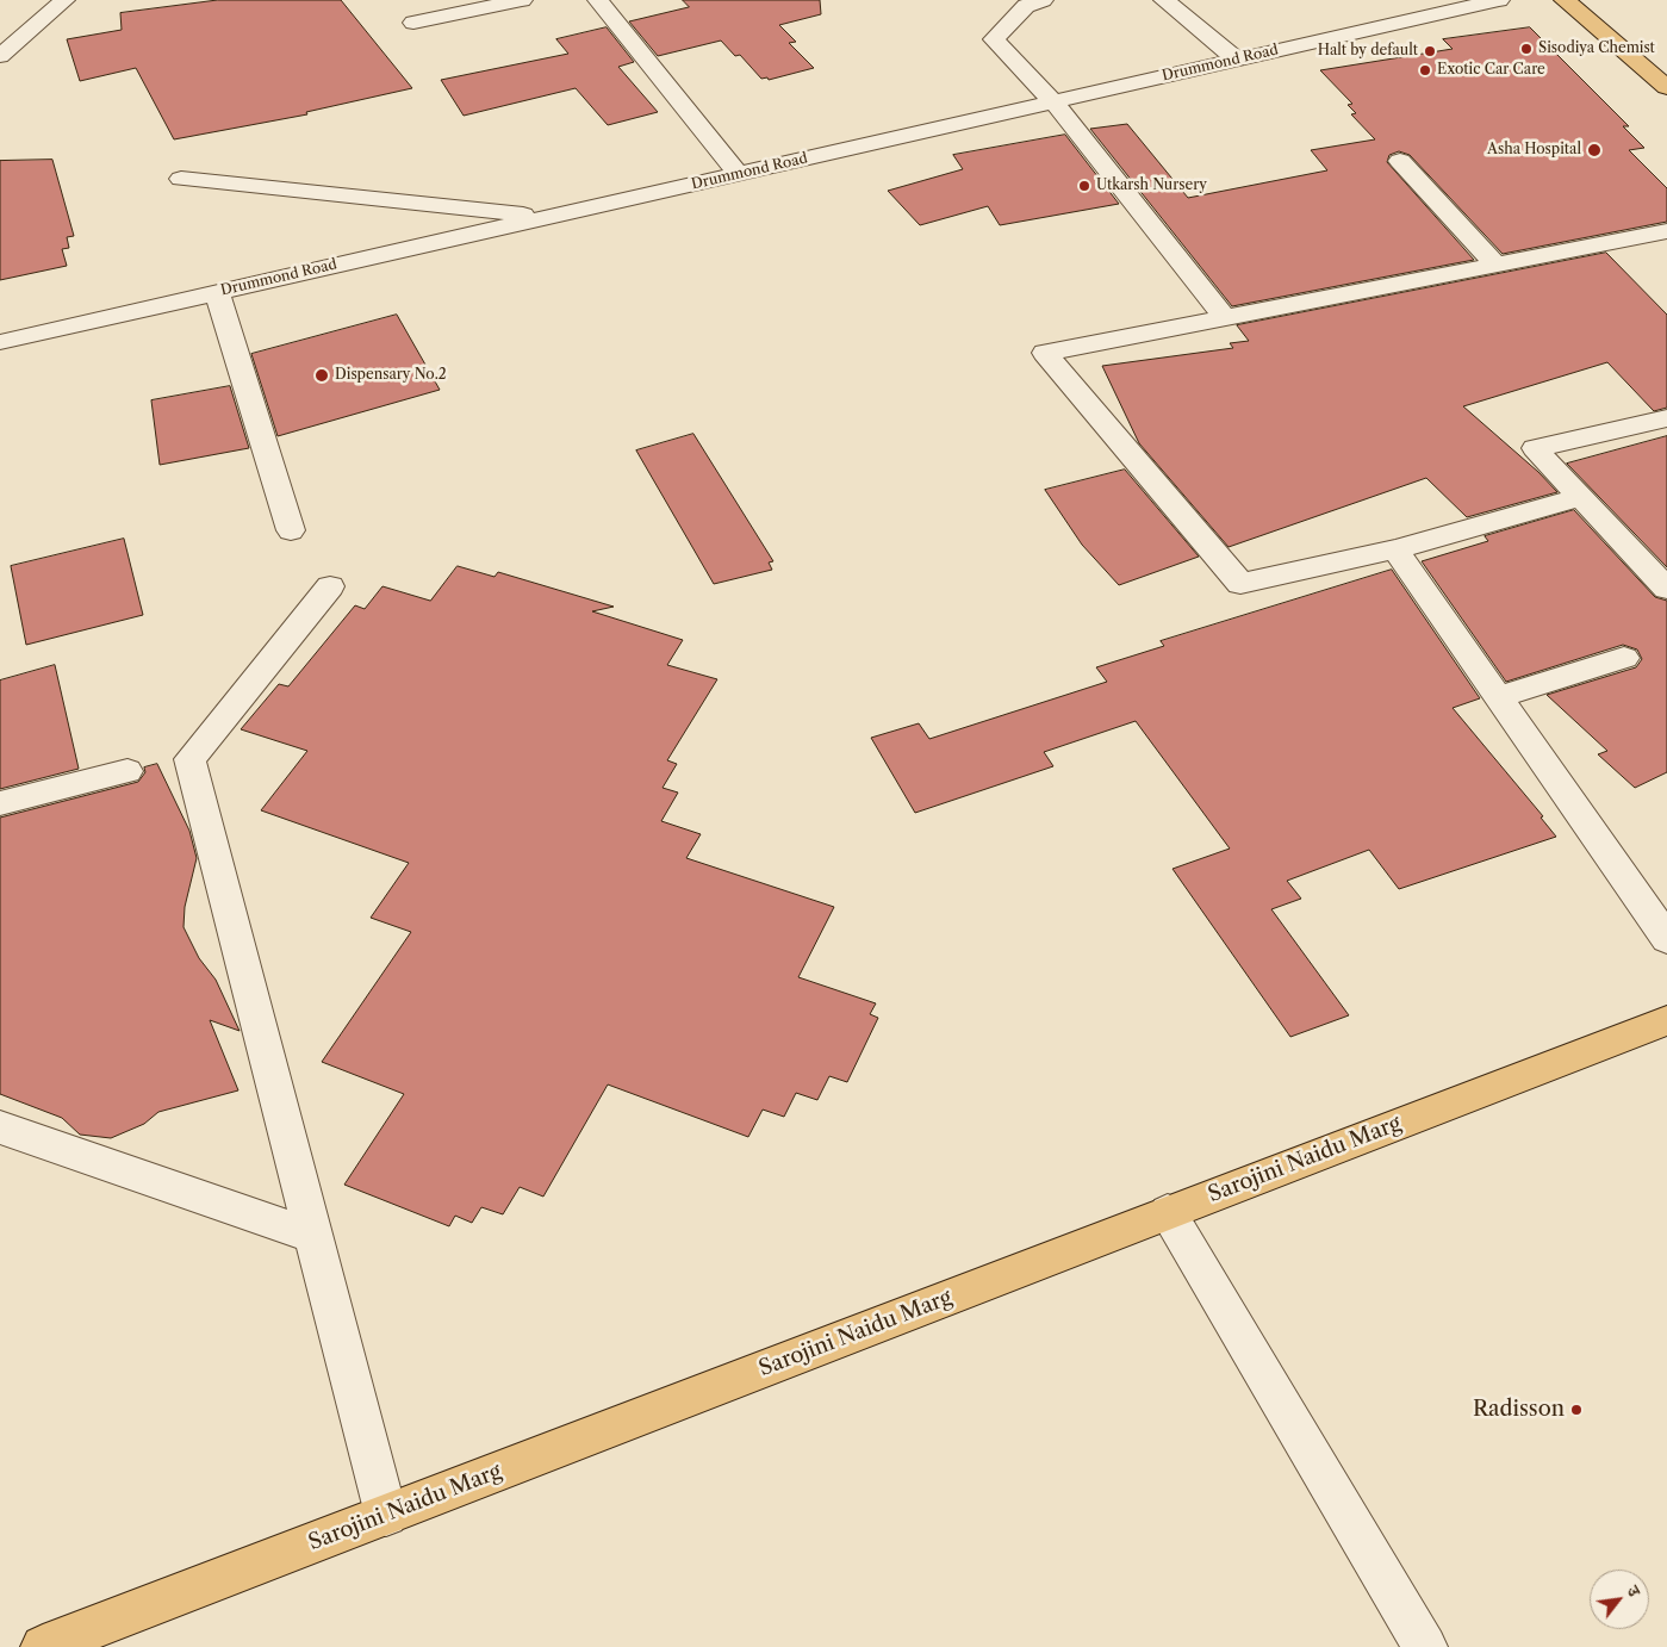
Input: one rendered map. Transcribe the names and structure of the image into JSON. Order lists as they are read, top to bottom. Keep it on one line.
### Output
{"streets":{"main road":["Sarojini Naidu Marg"],"street":["Drummond Road"]},"places":["Sisodiya Chemist","Halt by default","Exotic Car Care","Asha Hospital","Utkarsh Nursery","Dispensary No.2","Radisson"],"north":"top right"}
